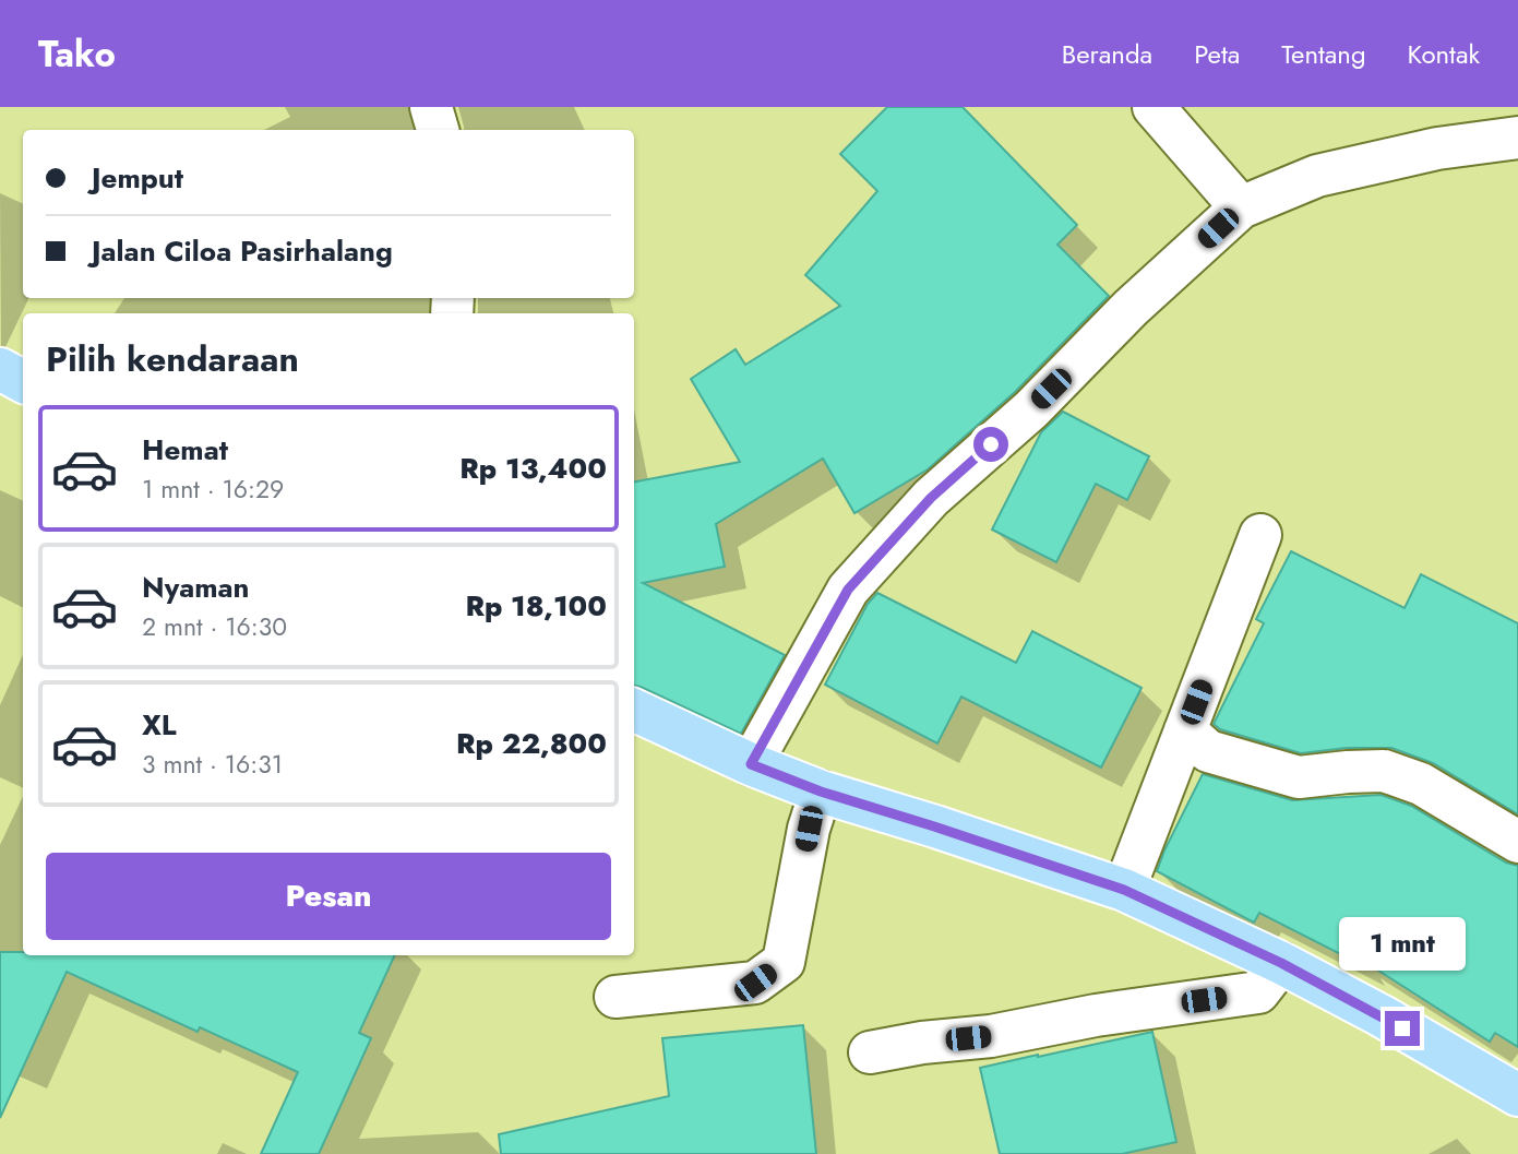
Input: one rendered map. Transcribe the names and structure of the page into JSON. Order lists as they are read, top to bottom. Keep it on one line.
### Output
{"page":{"header":"Tako","nav":["Beranda","Peta","Tentang","Kontak"],"banner":["Jemput","Jalan Ciloa Pasirhalang"],"heading":"Pilih kendaraan","list":[{"name":"Hemat","note":"1 mnt · 16:29","value":"Rp 13,400"},{"name":"Nyaman","note":"2 mnt · 16:30","value":"Rp 18,100"},{"name":"XL","note":"3 mnt · 16:31","value":"Rp 22,800"}],"buttons":"Pesan","bubble":"1 mnt"}}
